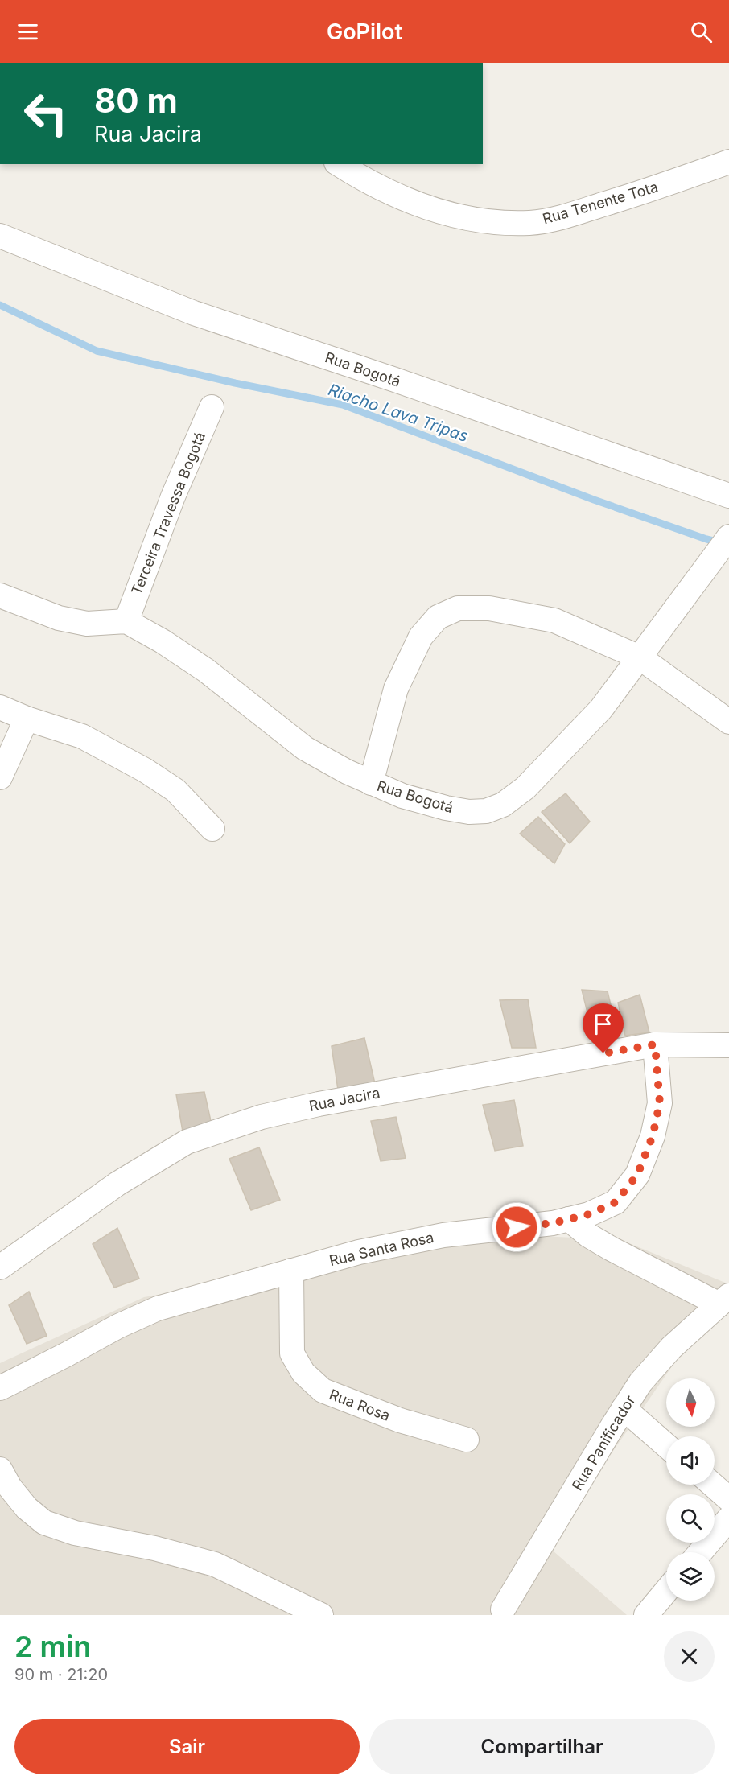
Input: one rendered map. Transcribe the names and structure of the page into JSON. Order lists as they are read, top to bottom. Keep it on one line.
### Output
{"streets":{"street":["Rua Tenente Tota","Rua Bogotá","Terceira Travessa Bogotá","Rua Jacira","Rua Santa Rosa","Rua Rosa","Rua Panificador"]},"crossings":[["Rua Bogotá","Terceira Travessa Bogotá"],["Rua Jacira","Rua Santa Rosa"],["Rua Santa Rosa","Rua Rosa"]],"water":["Riacho Lava Tripas"],"north":"bottom","page":{"header":"GoPilot","turn":["80 m","Rua Jacira"],"heading":["2 min","90 m · 21:20"],"buttons":["Sair","Compartilhar"]}}
